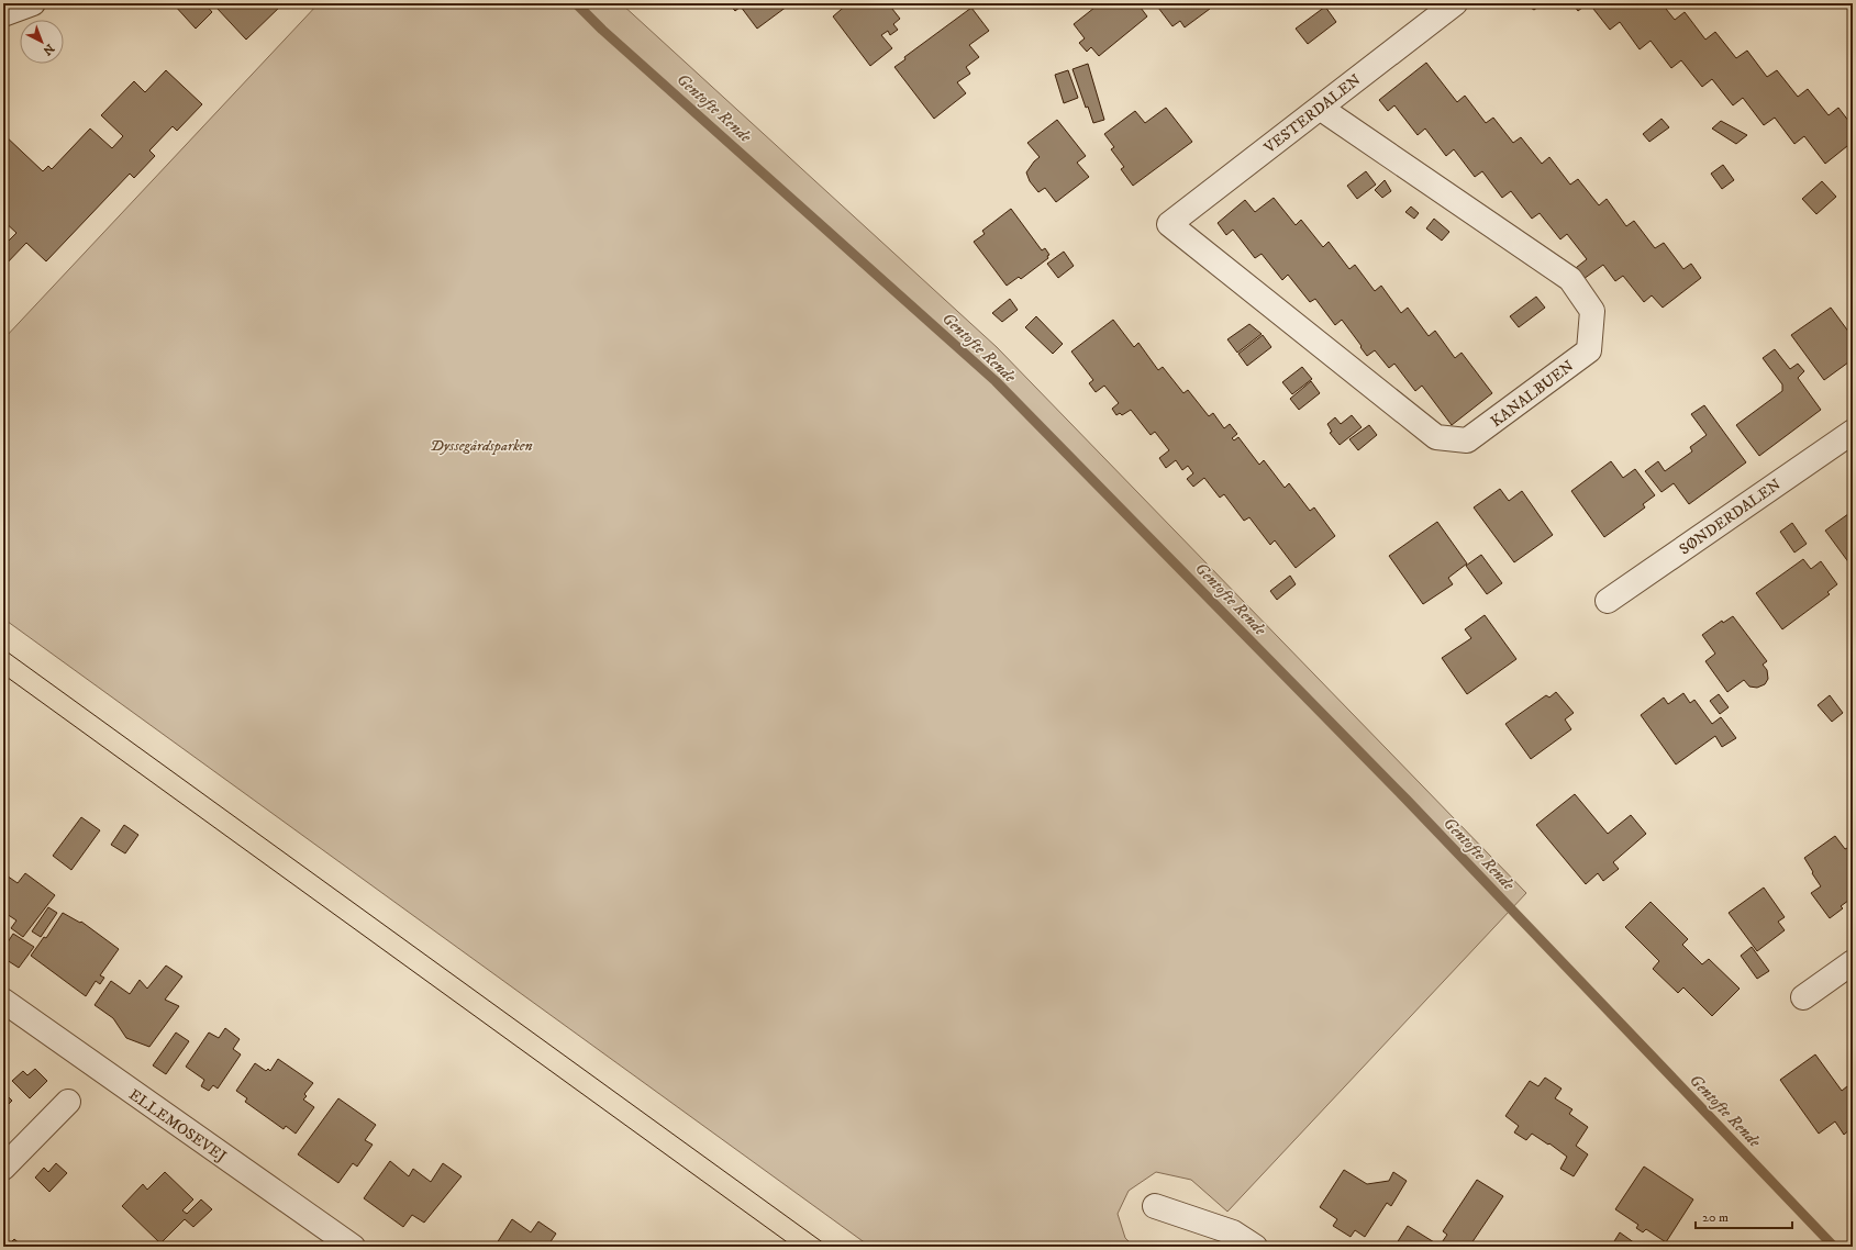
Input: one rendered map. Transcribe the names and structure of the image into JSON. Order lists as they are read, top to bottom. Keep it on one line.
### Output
{"streets":{"street":["VESTERDALEN","KANALBUEN","SØNDERDALEN","ELLEMOSEVEJ"]},"crossings":[["VESTERDALEN","KANALBUEN"]],"water":["Gentofte Rende"],"parks":["Dyssegårdsparken"],"scale_bar":"20 m","north":"bottom right"}
